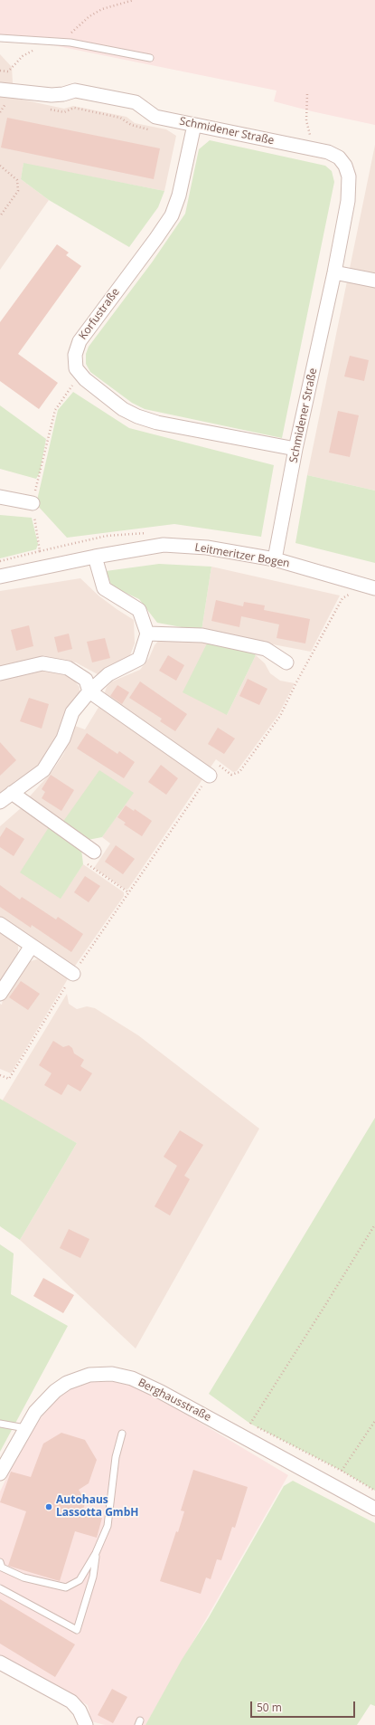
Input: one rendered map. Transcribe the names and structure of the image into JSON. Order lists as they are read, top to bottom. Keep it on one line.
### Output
{"streets":{"street":["Schmidener Straße","Korfustraße","Leitmeritzer Bogen","Berghausstraße"]},"crossings":[["Schmidener Straße","Korfustraße"],["Schmidener Straße","Leitmeritzer Bogen"]],"places":["Autohaus Lassotta GmbH"],"scale_bar":"50 m"}
